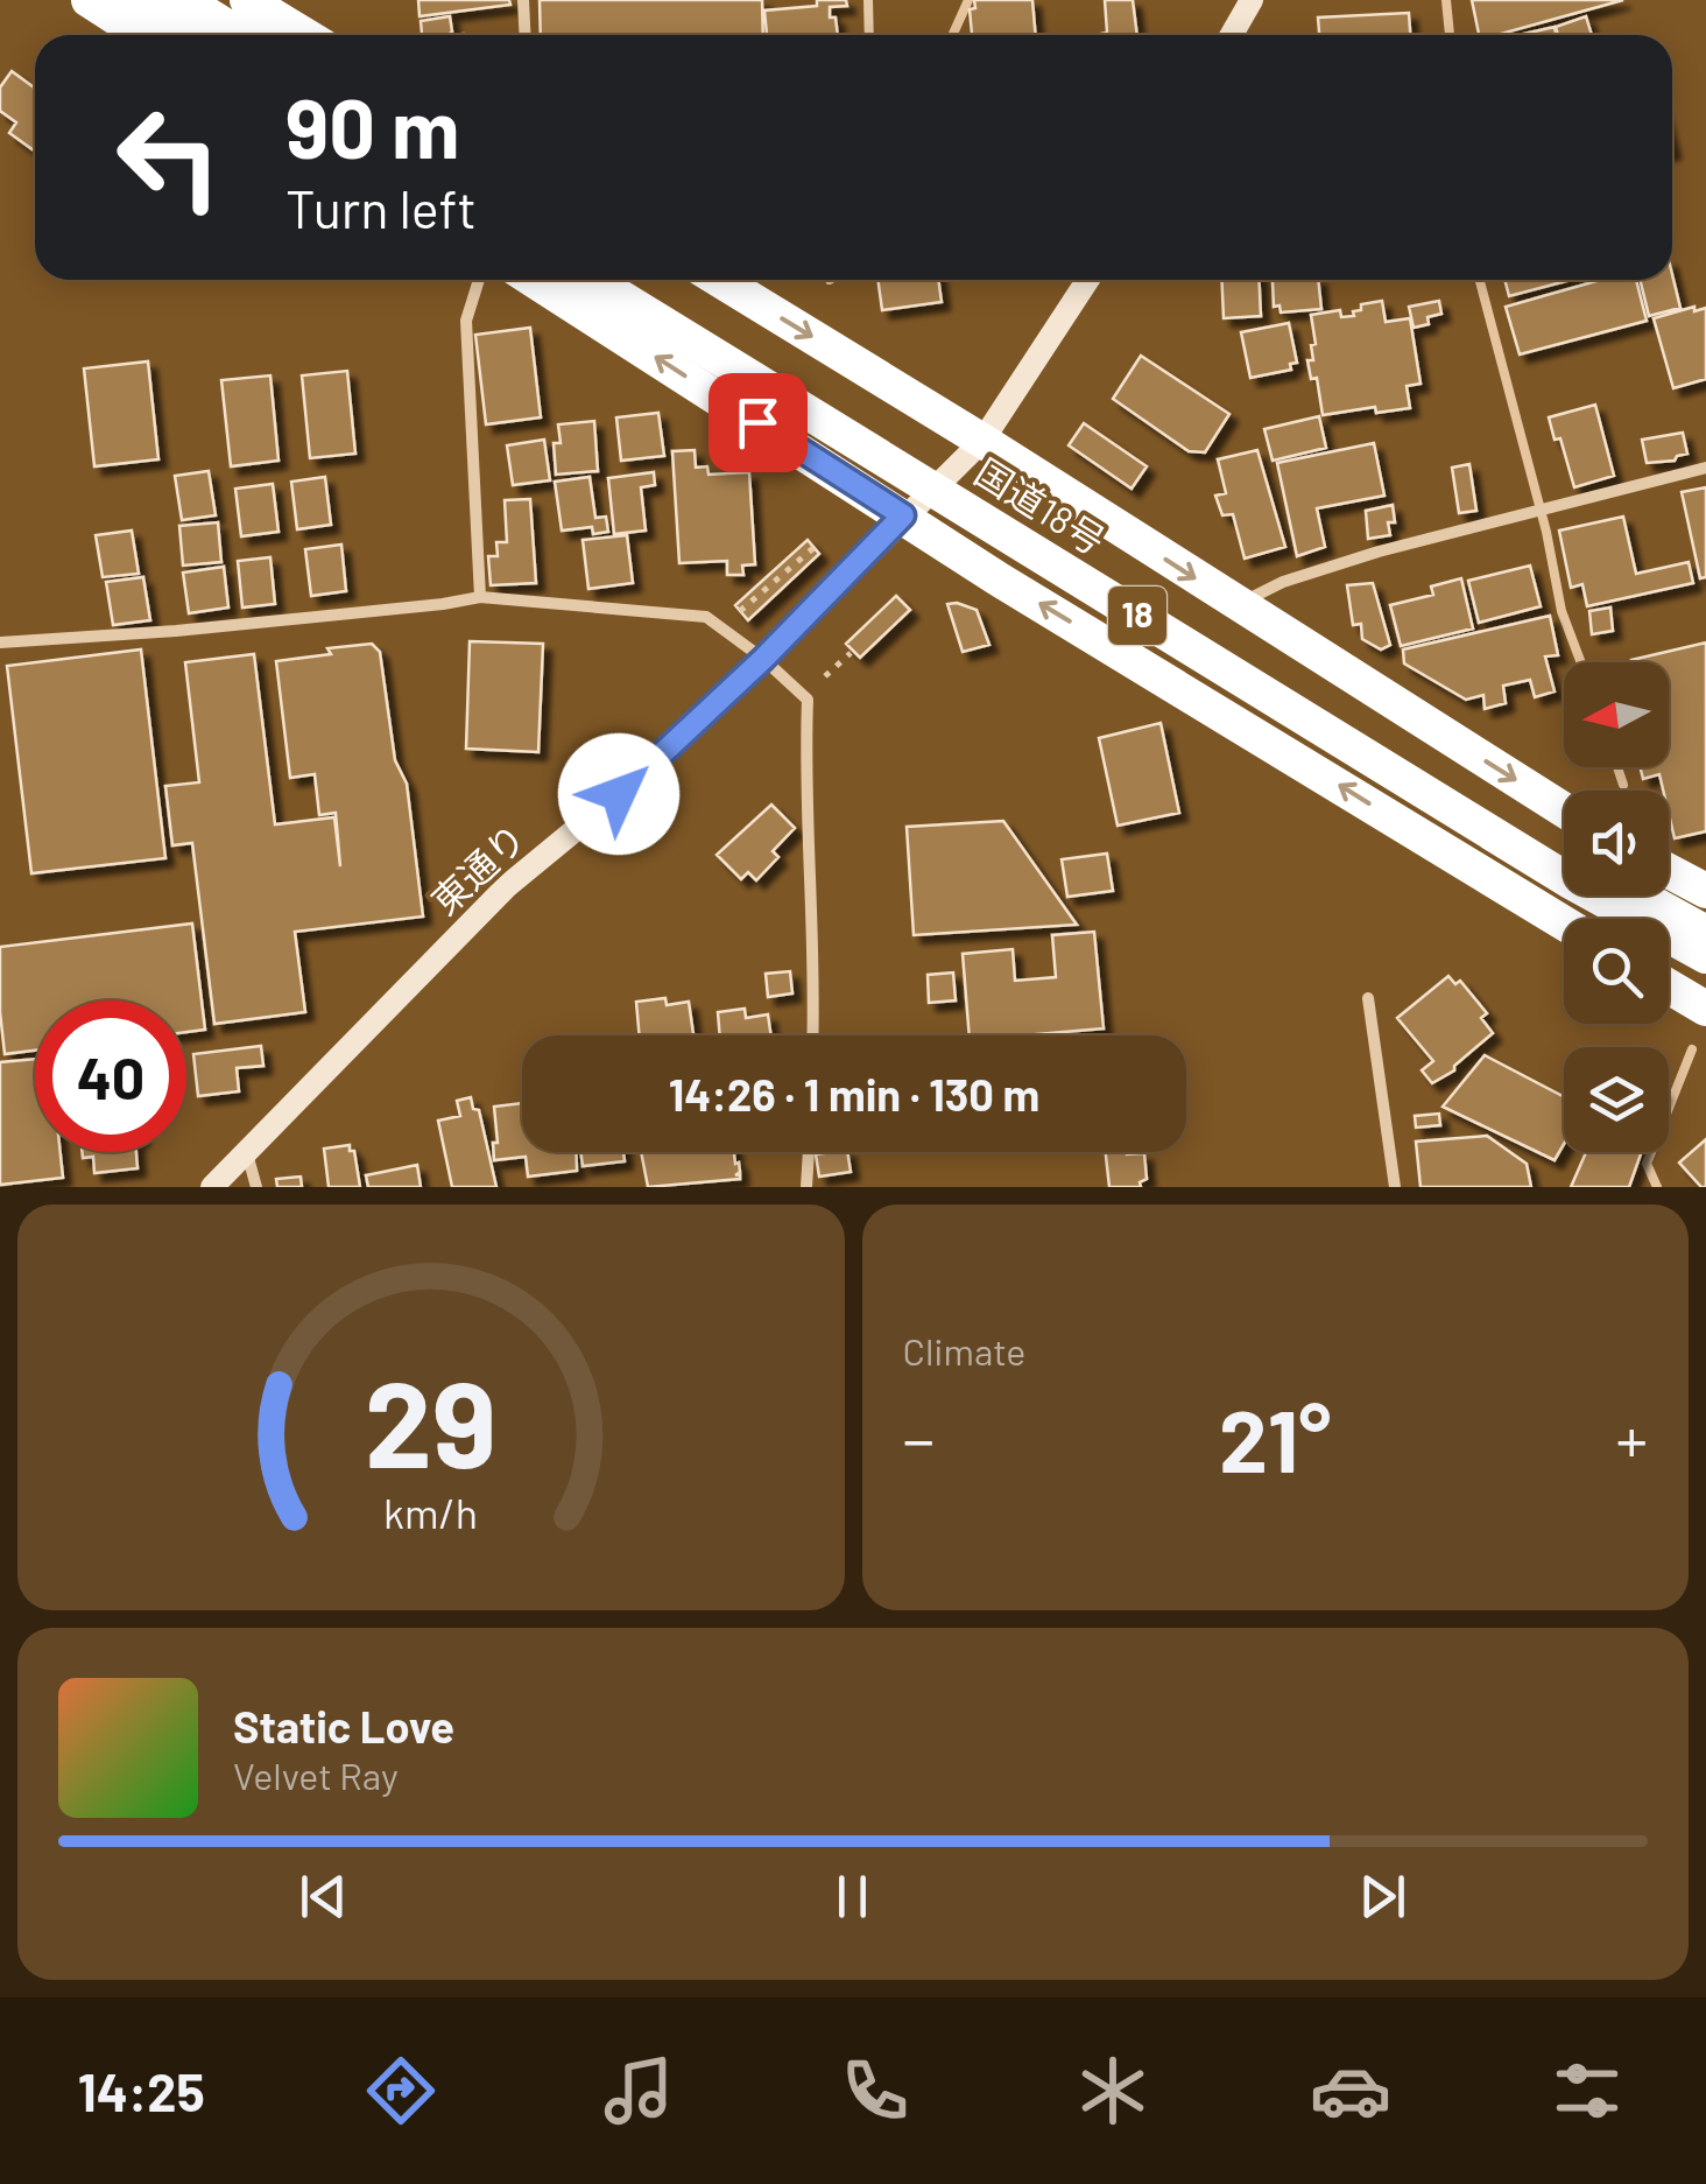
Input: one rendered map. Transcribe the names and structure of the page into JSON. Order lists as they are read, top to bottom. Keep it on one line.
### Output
{"streets":{"highway":["国道18号","18"],"street":["東通り"]},"crossings":[["18","東通り"]],"north":"left","page":{"turn":["90 m","Turn left"],"limit":"40","trip":"14:26 · 1 min · 130 m","tile":"Climate","heat":["−","21°","+"],"song":["Static Love","Velvet Ray"],"tabs":"14:25","gauge":["29","km/h"]}}
